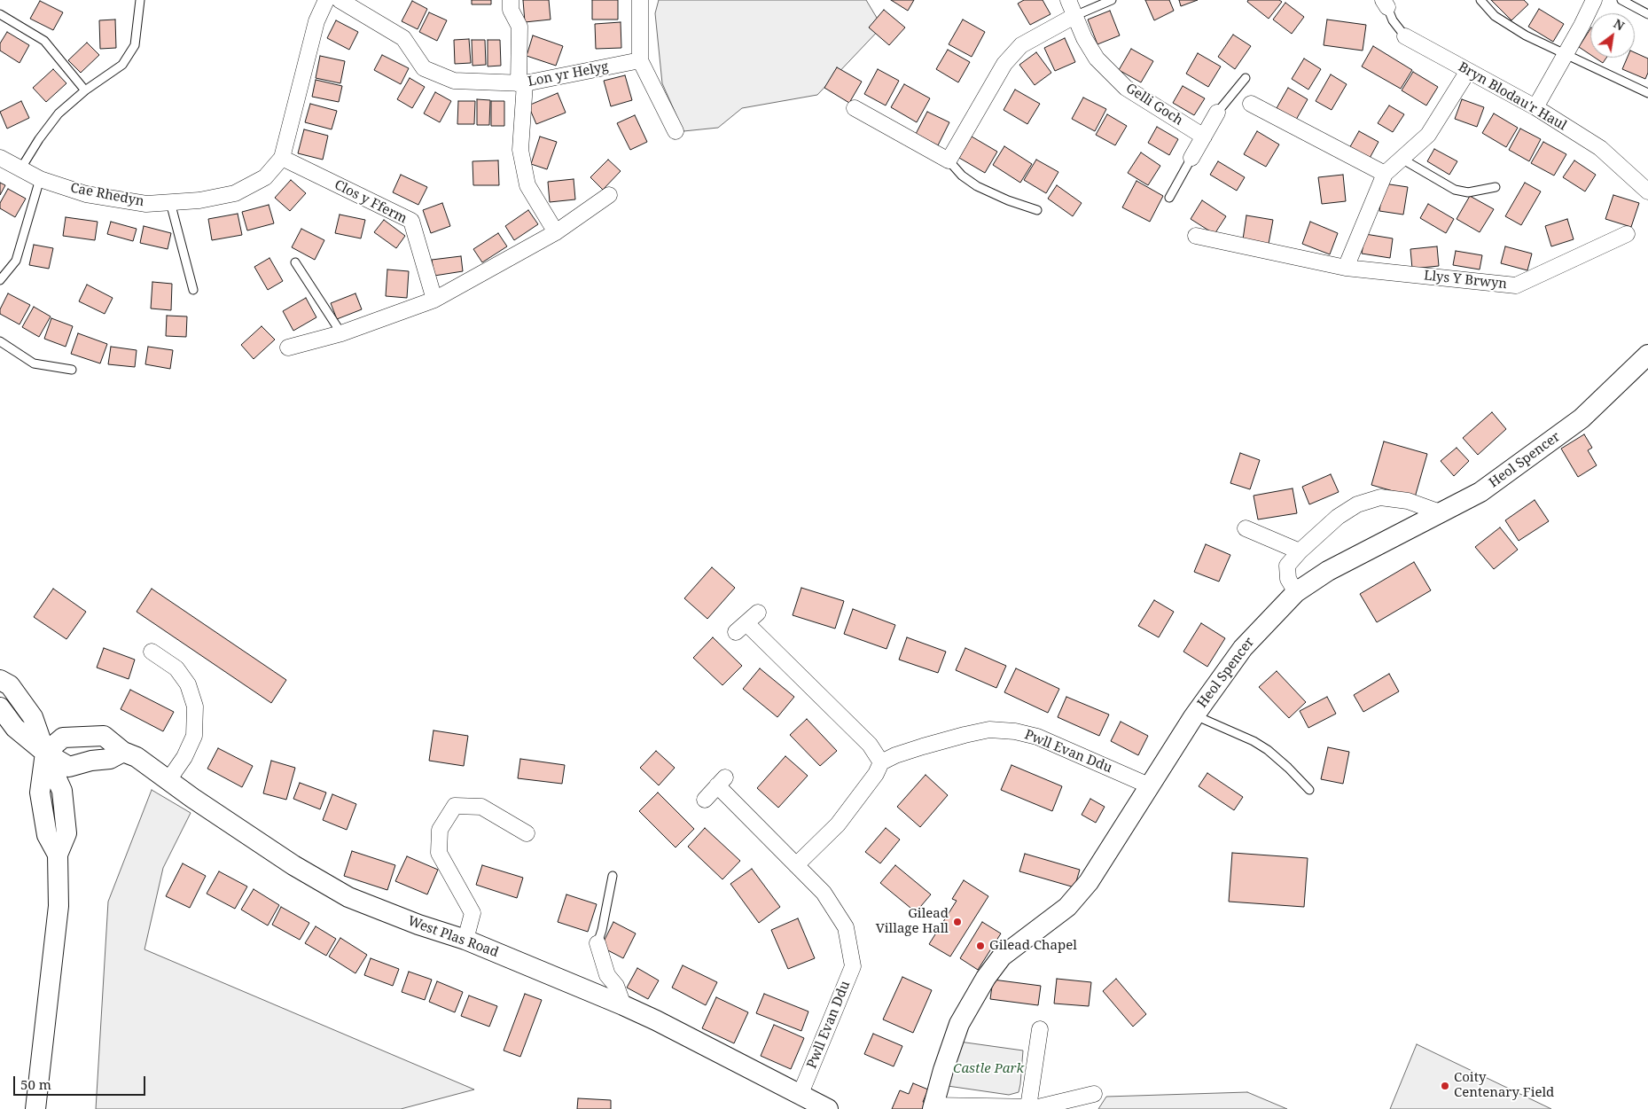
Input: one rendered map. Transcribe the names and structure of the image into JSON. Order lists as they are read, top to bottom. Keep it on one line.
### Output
{"streets":{"street":["Lon yr Helyg","Bryn Blodau'r Haul","Gelli Goch","Cae Rhedyn","Clos y Fferm","Llys Y Brwyn","Heol Spencer","Pwll Evan Ddu","West Plas Road"]},"crossings":[["Cae Rhedyn","Clos y Fferm"],["Heol Spencer","Pwll Evan Ddu"],["Pwll Evan Ddu","West Plas Road"]],"parks":["Castle Park"],"places":["Gilead Village Hall","Gilead Chapel","Coity Centenary Field"],"scale_bar":"50 m","north":"top right"}
